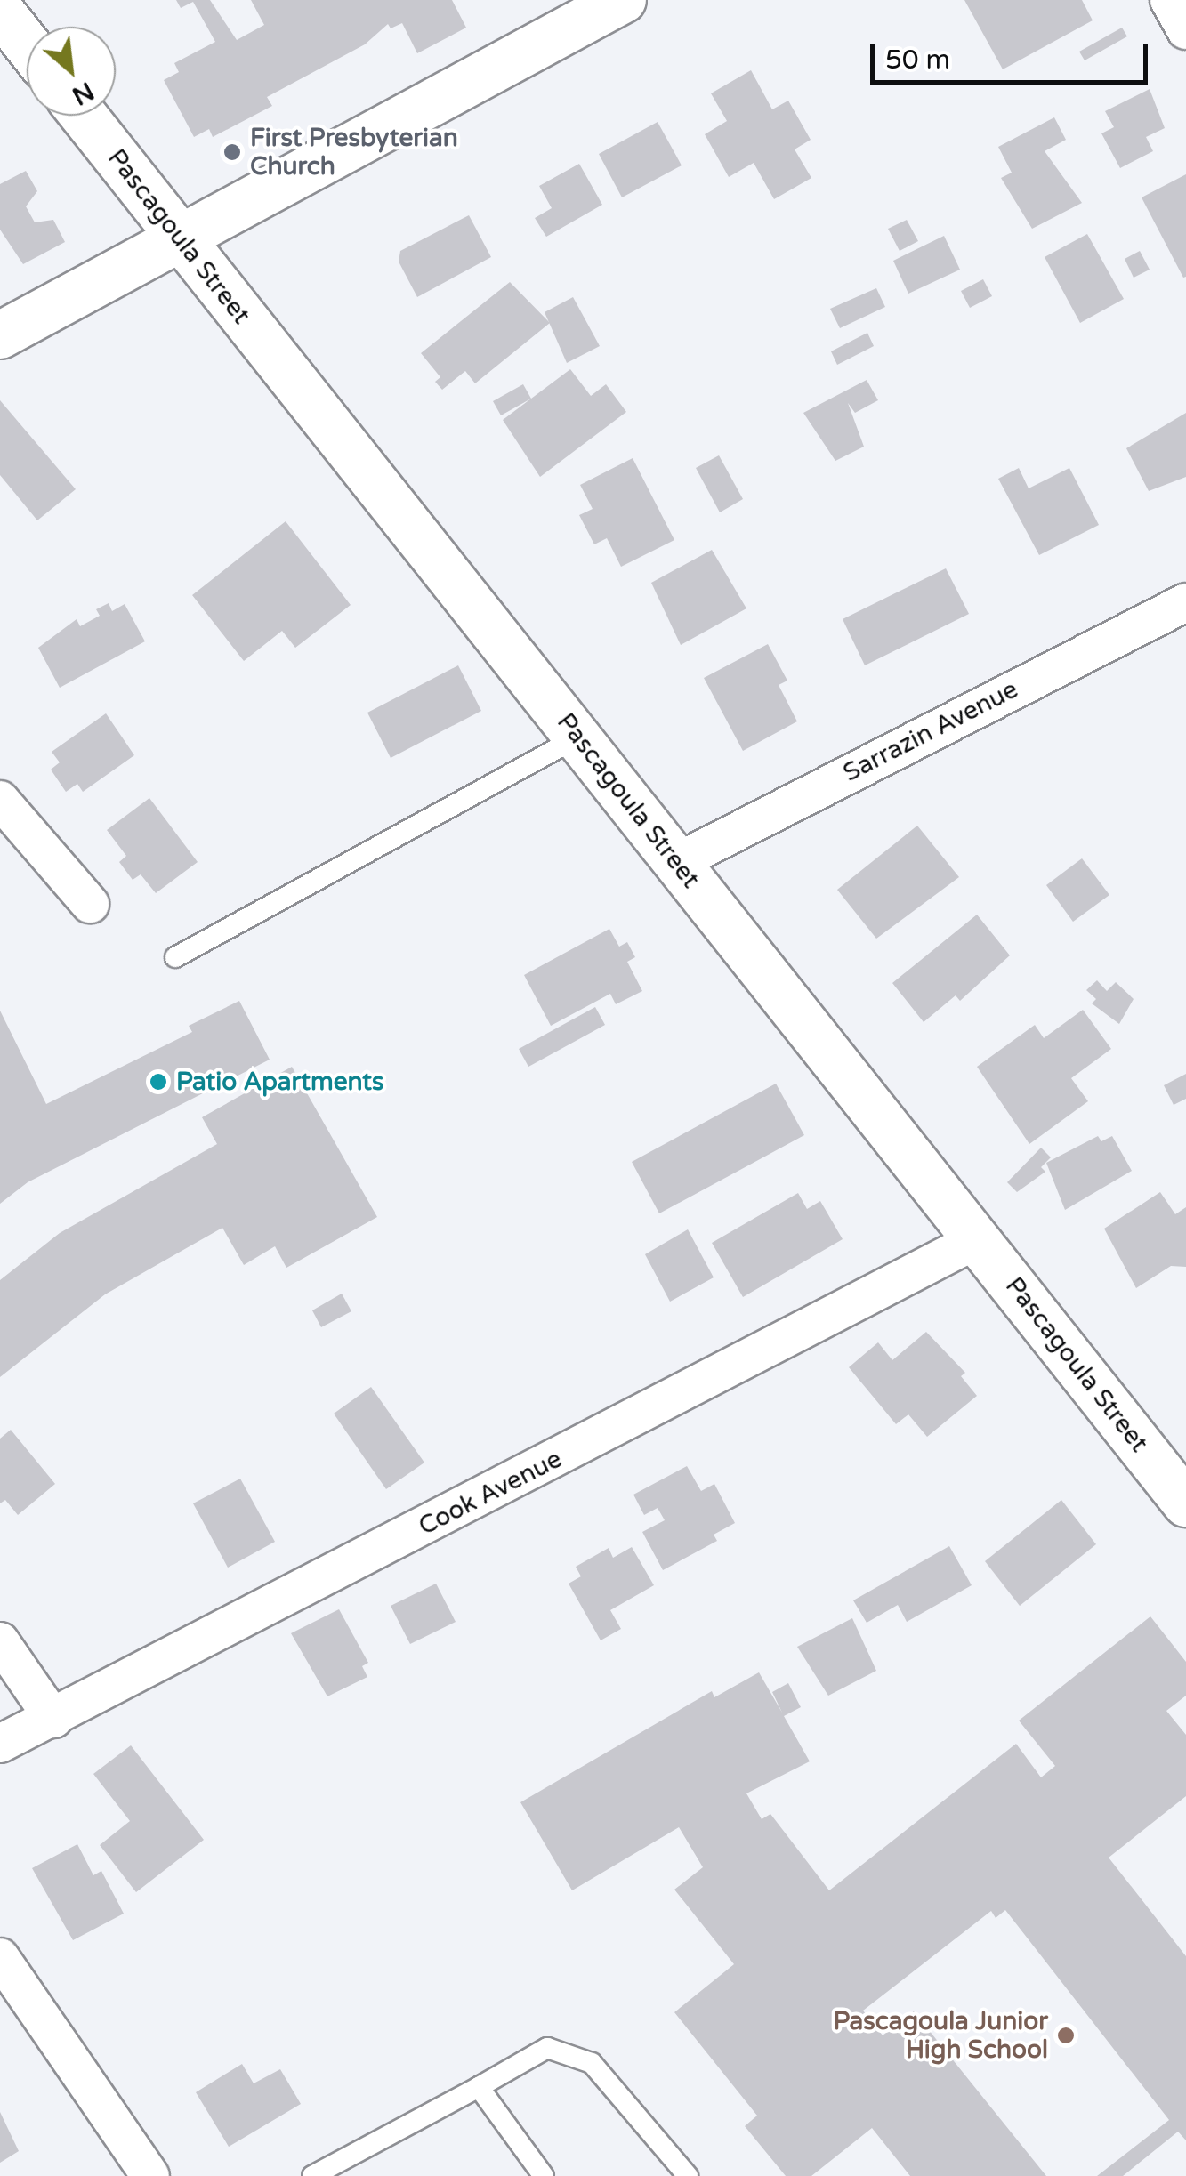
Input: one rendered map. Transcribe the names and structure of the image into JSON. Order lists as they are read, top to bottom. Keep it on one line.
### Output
{"streets":{"street":["Pascagoula Street","Sarrazin Avenue","Cook Avenue"]},"crossings":[["Pascagoula Street","Sarrazin Avenue"],["Pascagoula Street","Cook Avenue"]],"places":["First Presbyterian Church","Patio Apartments","Pascagoula Junior High School"],"scale_bar":"50 m","north":"bottom right"}
